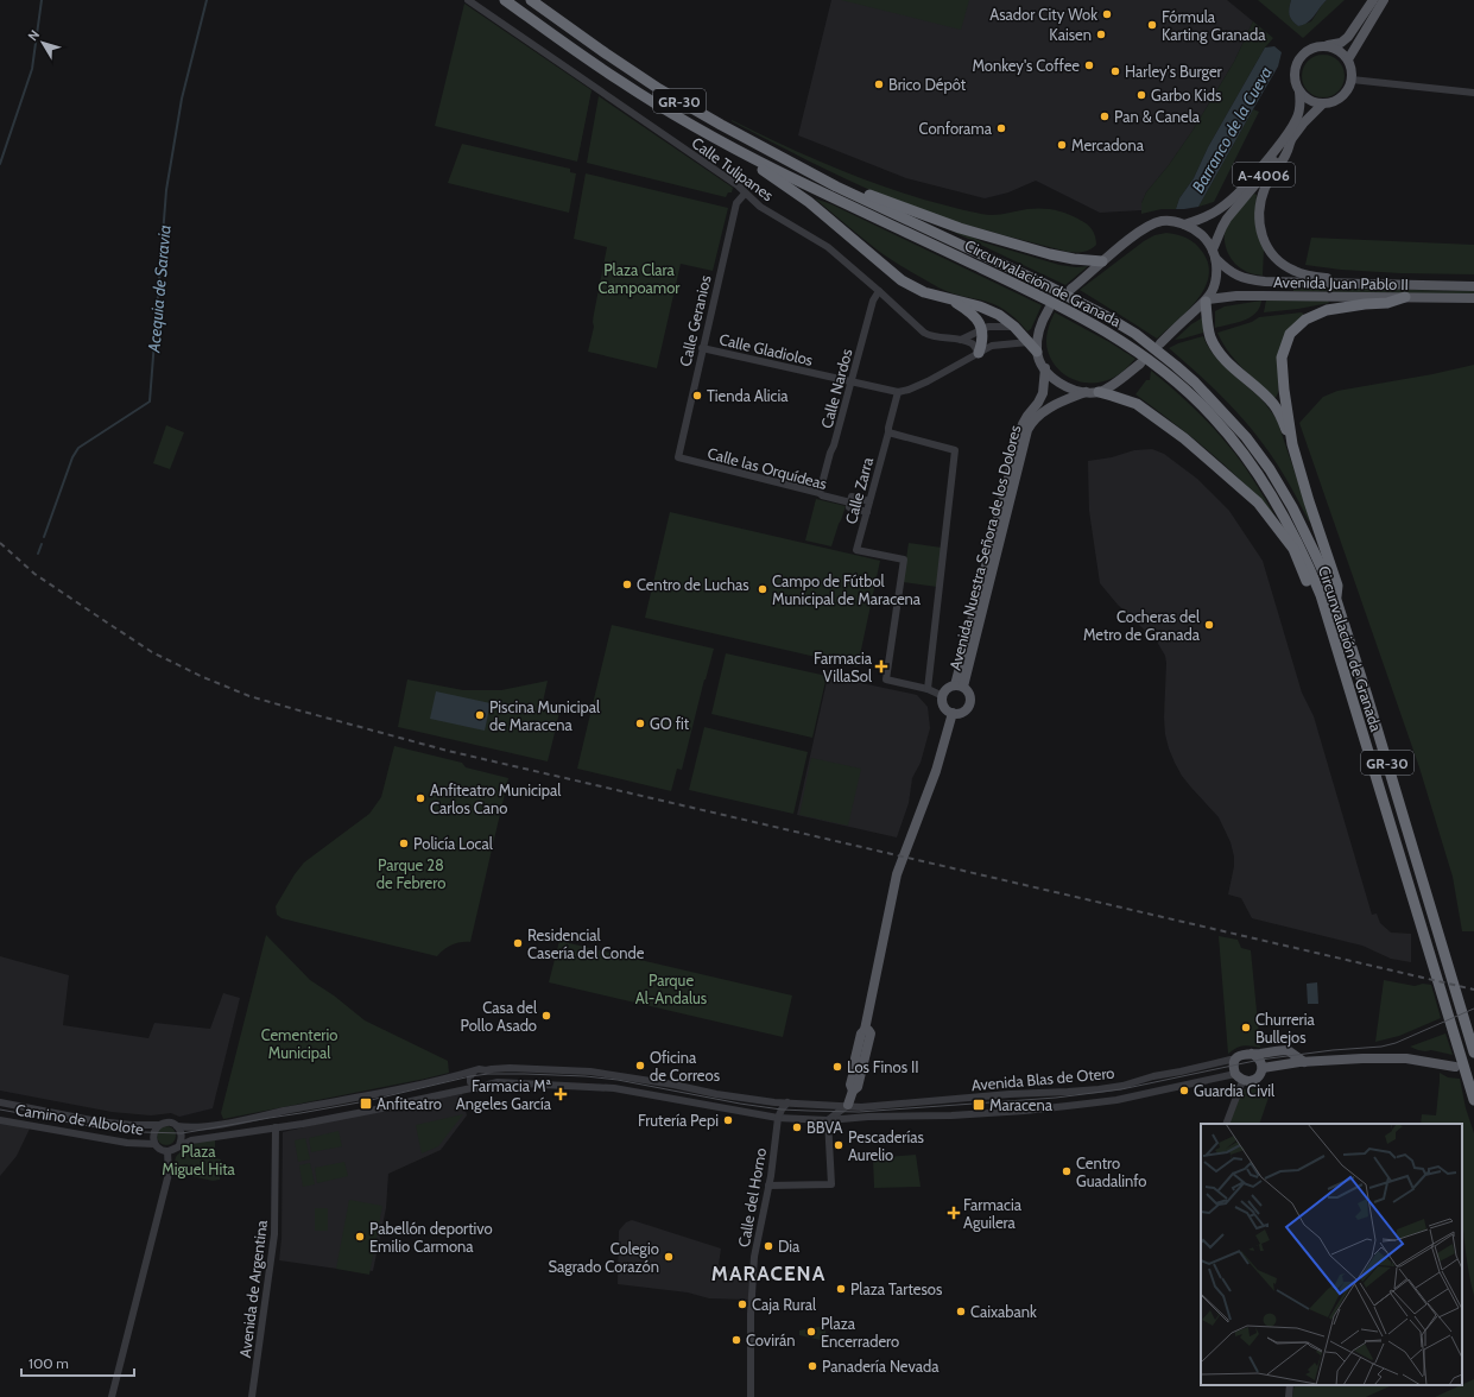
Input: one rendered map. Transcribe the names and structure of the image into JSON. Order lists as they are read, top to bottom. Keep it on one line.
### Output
{"streets":{"highway":["GR-30","Circunvalación de Granada"],"main road":["A-4006","Avenida Juan Pablo II","Avenida Nuestra Señora de los Dolores"],"street":["Calle Tulipanes","Calle Geranios","Calle Gladiolos","Calle Nardos","Calle las Orquídeas","Calle Zarra","Avenida Blas de Otero","Camino de Albolote","Calle del Horno","Avenida de Argentina"]},"crossings":[["Calle Tulipanes","Calle Geranios"],["Calle Tulipanes","Calle Nardos"],["A-4006","Avenida Juan Pablo II"],["Calle Geranios","Calle Gladiolos"],["Calle Geranios","Calle las Orquídeas"],["Calle Gladiolos","Calle Nardos"],["Calle Gladiolos","Calle Zarra"],["Calle Nardos","Calle las Orquídeas"],["Calle las Orquídeas","Calle Zarra"],["Avenida Blas de Otero","Calle del Horno"]],"districts":["MARACENA"],"water":["Barranco de la Cueva","Acequia de Saravia"],"parks":["Plaza Clara Campoamor","Parque 28 de Febrero","Parque Al-Andalus","Cementerio Municipal","Plaza Miguel Hita"],"places":{"other":["Asador City Wok","Fórmula Karting Granada","Kaisen","Monkey's Coffee","Harley's Burger","Brico Dépôt","Garbo Kids","Pan & Canela","Conforama","Mercadona","Tienda Alicia","Centro de Luchas","Campo de Fútbol Municipal de Maracena","Cocheras del Metro de Granada","Piscina Municipal de Maracena","GO fit","Anfiteatro Municipal Carlos Cano","Policía Local","Residencial Casería del Conde","Casa del Pollo Asado","Churreria Bullejos","Oficina de Correos","Los Finos II","Guardia Civil","Frutería Pepi","BBVA","Pescaderías Aurelio","Centro Guadalinfo","Pabellón deportivo Emilio Carmona","Dia","Colegio Sagrado Corazón","Plaza Tartesos","Caja Rural","Caixabank","Plaza Encerradero","Covirán","Panadería Nevada"],"health":["Farmacia VillaSol","Farmacia Mª Angeles García","Farmacia Aguilera"],"transit":["Anfiteatro","Maracena"]},"scale_bar":"100 m","north":"top left"}
